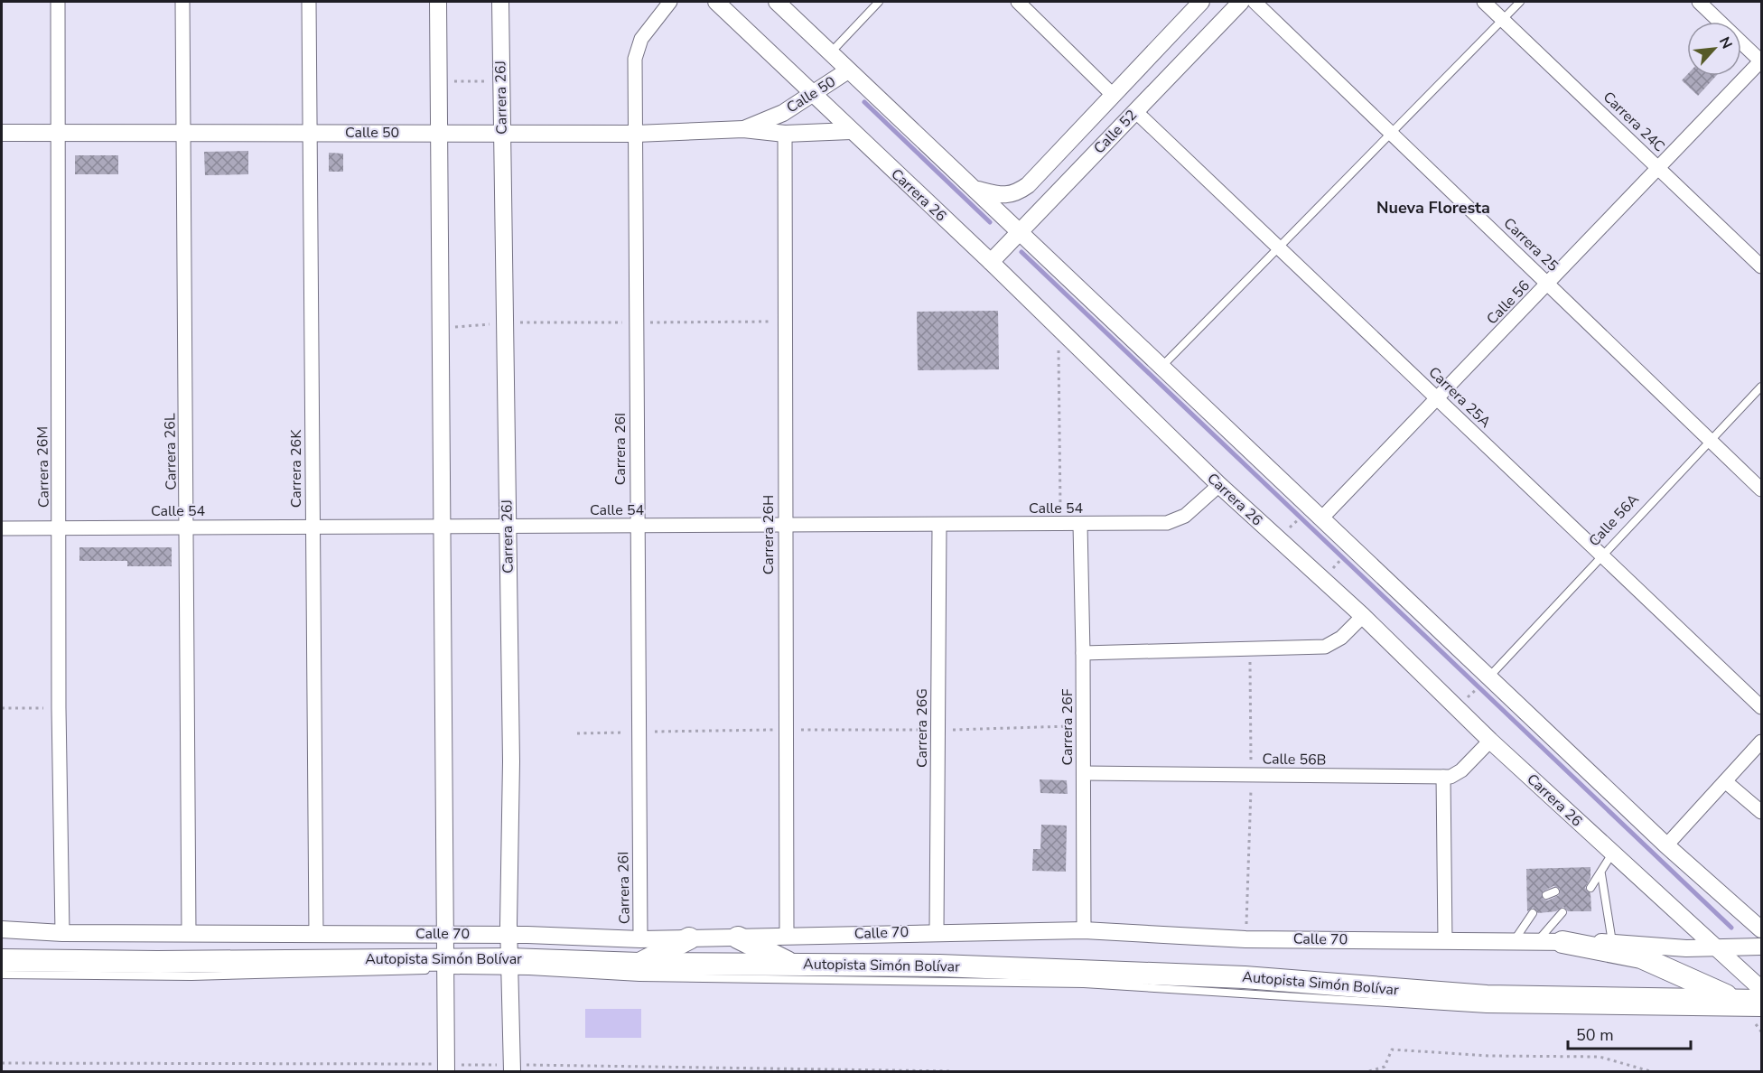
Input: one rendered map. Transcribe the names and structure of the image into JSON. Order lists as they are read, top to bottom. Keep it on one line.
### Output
{"streets":{"highway":["Autopista Simón Bolívar"],"street":["Calle 50","Carrera 26J","Carrera 24C","Calle 52","Carrera 26","Carrera 25","Calle 56","Carrera 25A","Carrera 26I","Carrera 26L","Carrera 26M","Carrera 26K","Calle 54","Carrera 26H","Carrera 26F","Carrera 26G","Calle 56B","Calle 70"],"lane":["Calle 56A"]},"crossings":[["Calle 50","Carrera 26J"],["Calle 50","Carrera 26"],["Calle 50","Carrera 26I"],["Calle 50","Carrera 26L"],["Calle 50","Carrera 26M"],["Calle 50","Carrera 26K"],["Calle 50","Carrera 26H"],["Carrera 26J","Calle 54"],["Carrera 26J","Calle 70"],["Carrera 26J","Autopista Simón Bolívar"],["Carrera 24C","Calle 56"],["Calle 52","Carrera 26"],["Calle 52","Carrera 25A"],["Carrera 26","Calle 54"],["Carrera 26","Calle 56B"],["Carrera 26","Calle 70"],["Carrera 25","Calle 56"],["Carrera 25","Calle 56A"],["Calle 56","Carrera 25A"],["Carrera 25A","Calle 56A"],["Carrera 26I","Calle 54"],["Carrera 26I","Calle 70"],["Carrera 26L","Calle 54"],["Carrera 26L","Calle 70"],["Carrera 26M","Calle 54"],["Carrera 26M","Calle 70"],["Carrera 26K","Calle 54"],["Carrera 26K","Calle 70"],["Calle 54","Carrera 26H"],["Calle 54","Carrera 26F"],["Calle 54","Carrera 26G"],["Carrera 26H","Calle 70"],["Carrera 26F","Calle 56B"],["Carrera 26F","Calle 70"],["Carrera 26G","Calle 70"]],"districts":["Nueva Floresta"],"scale_bar":"50 m","north":"top right"}
